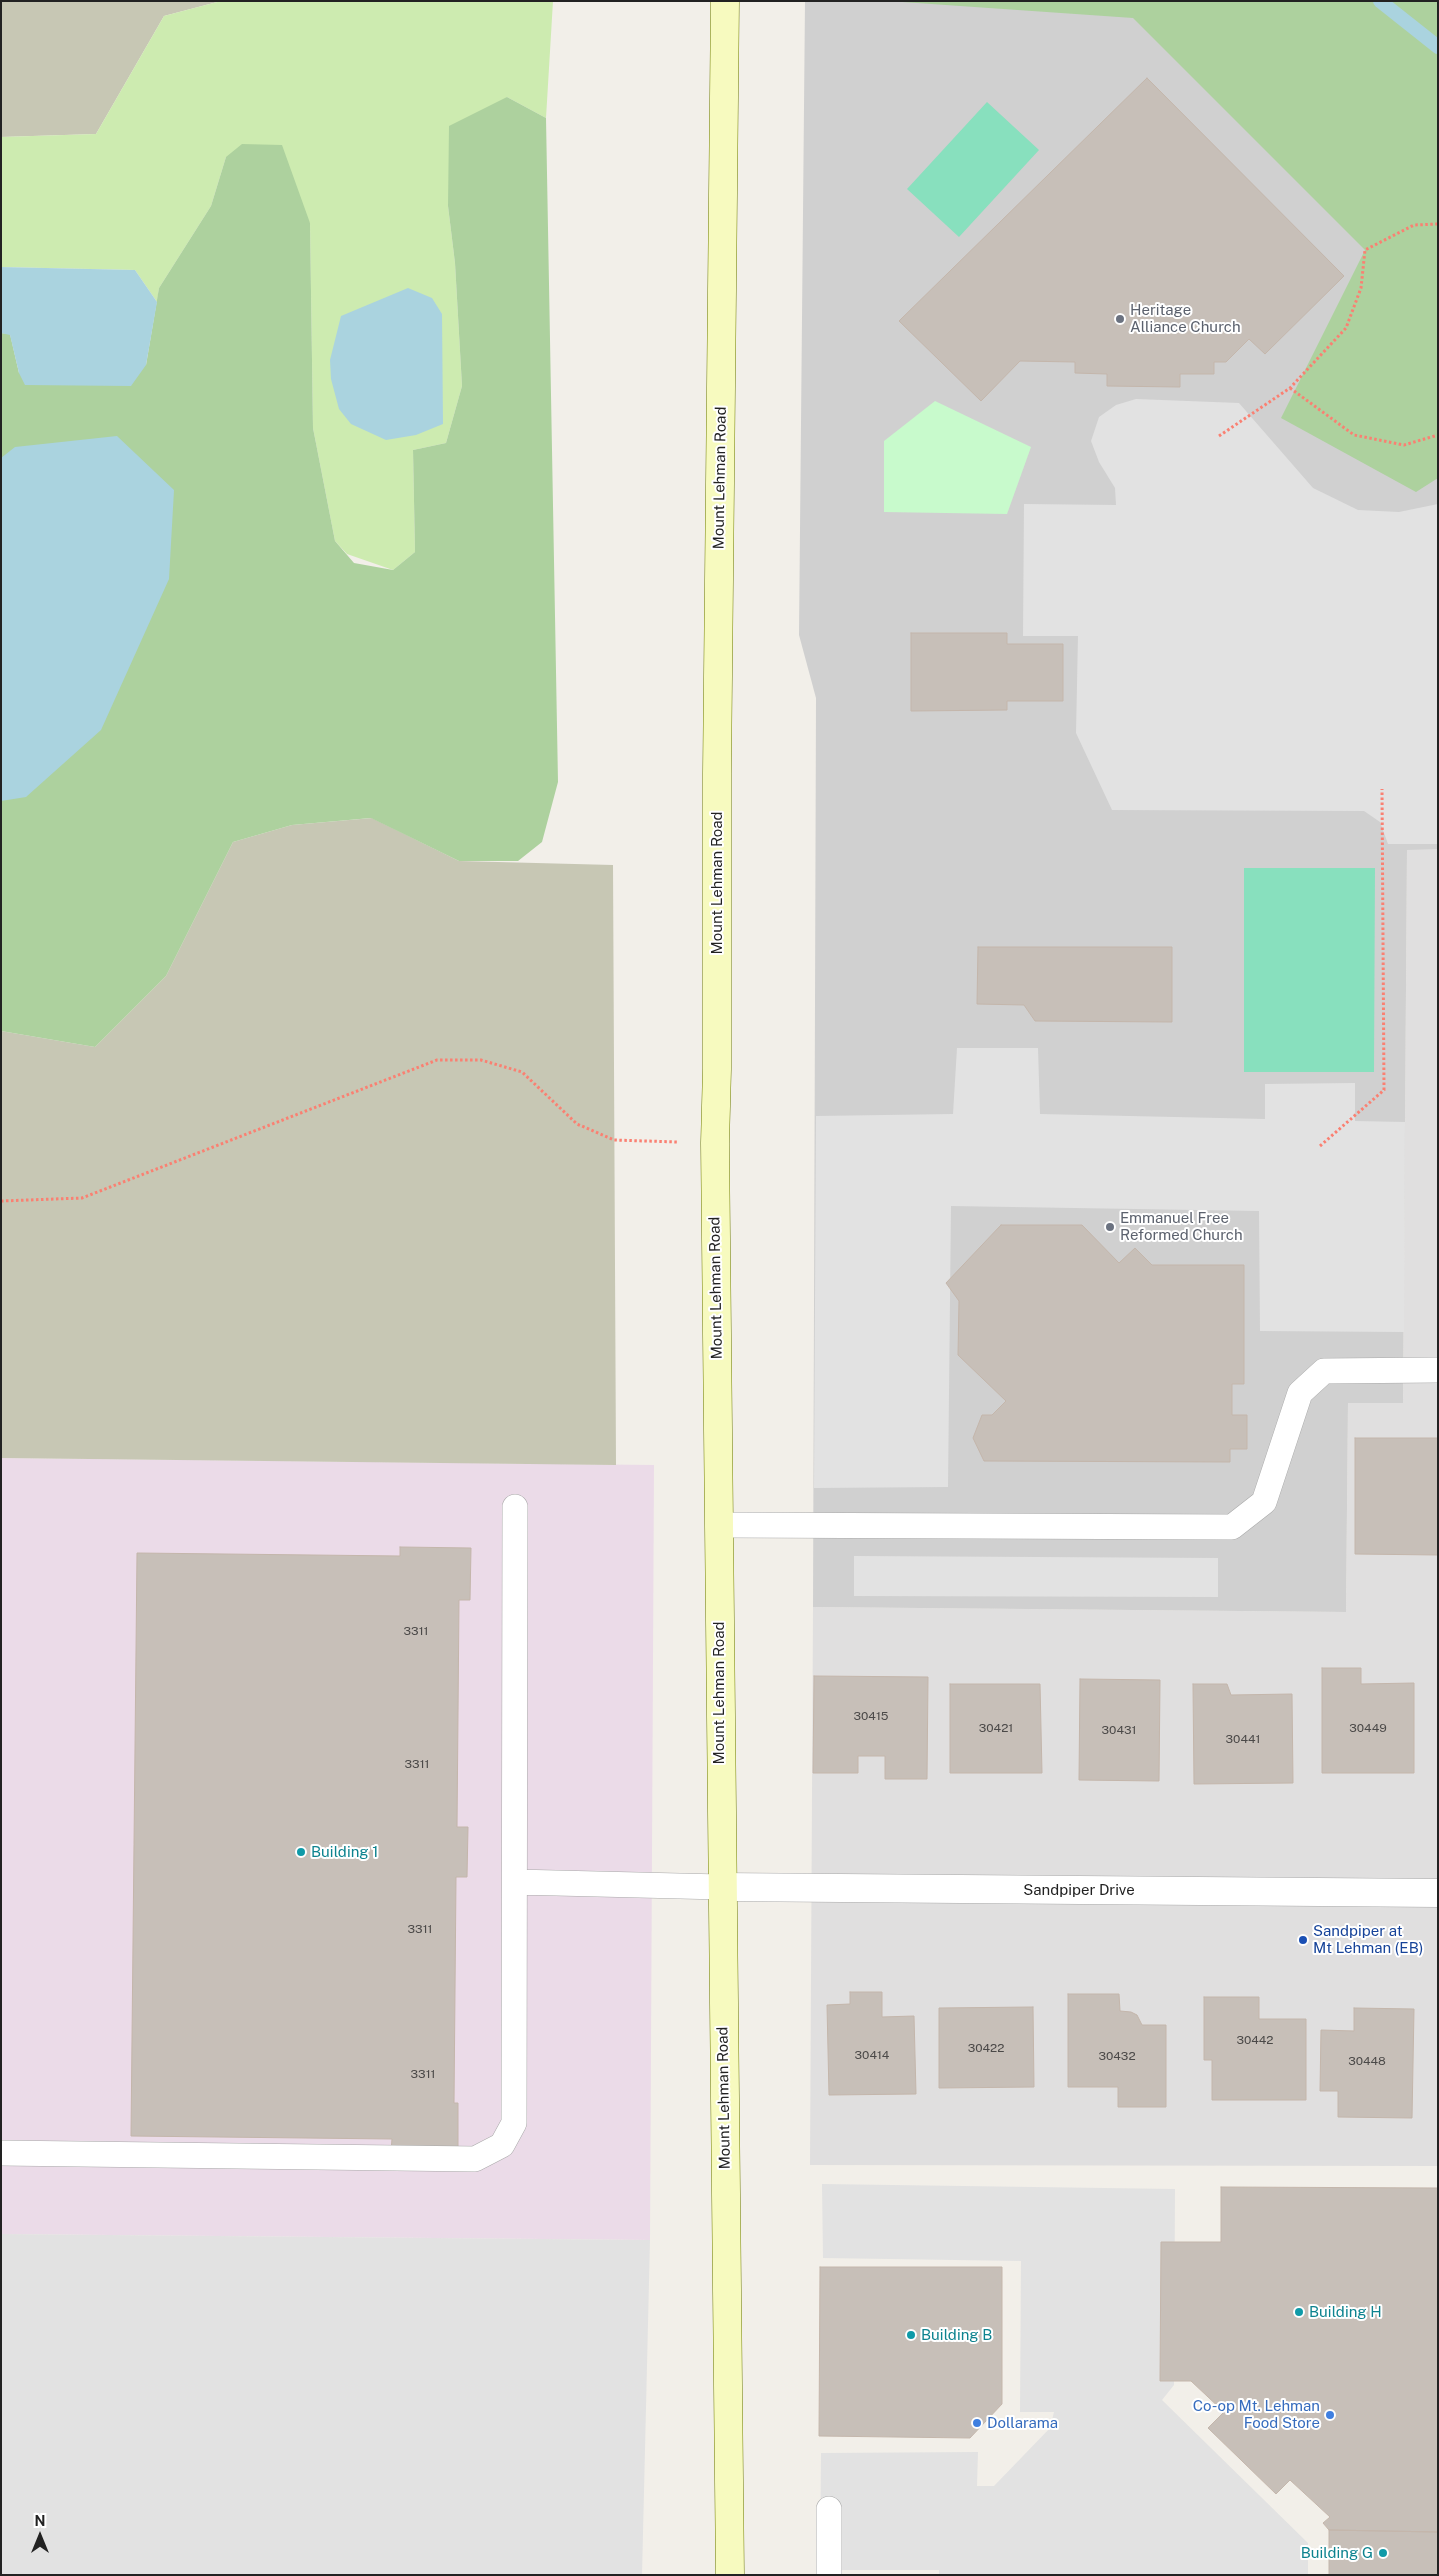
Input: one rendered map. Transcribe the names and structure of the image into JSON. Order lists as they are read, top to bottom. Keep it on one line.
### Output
{"streets":{"main road":["Mount Lehman Road"],"street":["Sandpiper Drive"]},"crossings":[["Mount Lehman Road","Sandpiper Drive"]],"places":["Heritage Alliance Church","Emmanuel Free Reformed Church","Building 1","Sandpiper at Mt Lehman (EB)","Building H","Building B","Co-op Mt. Lehman Food Store","Dollarama","Building G"],"house_numbers":["3311","30415","30421","30449","30431","30441","3311","3311","30442","30422","30414","30432","30448","3311"],"north":"top"}
